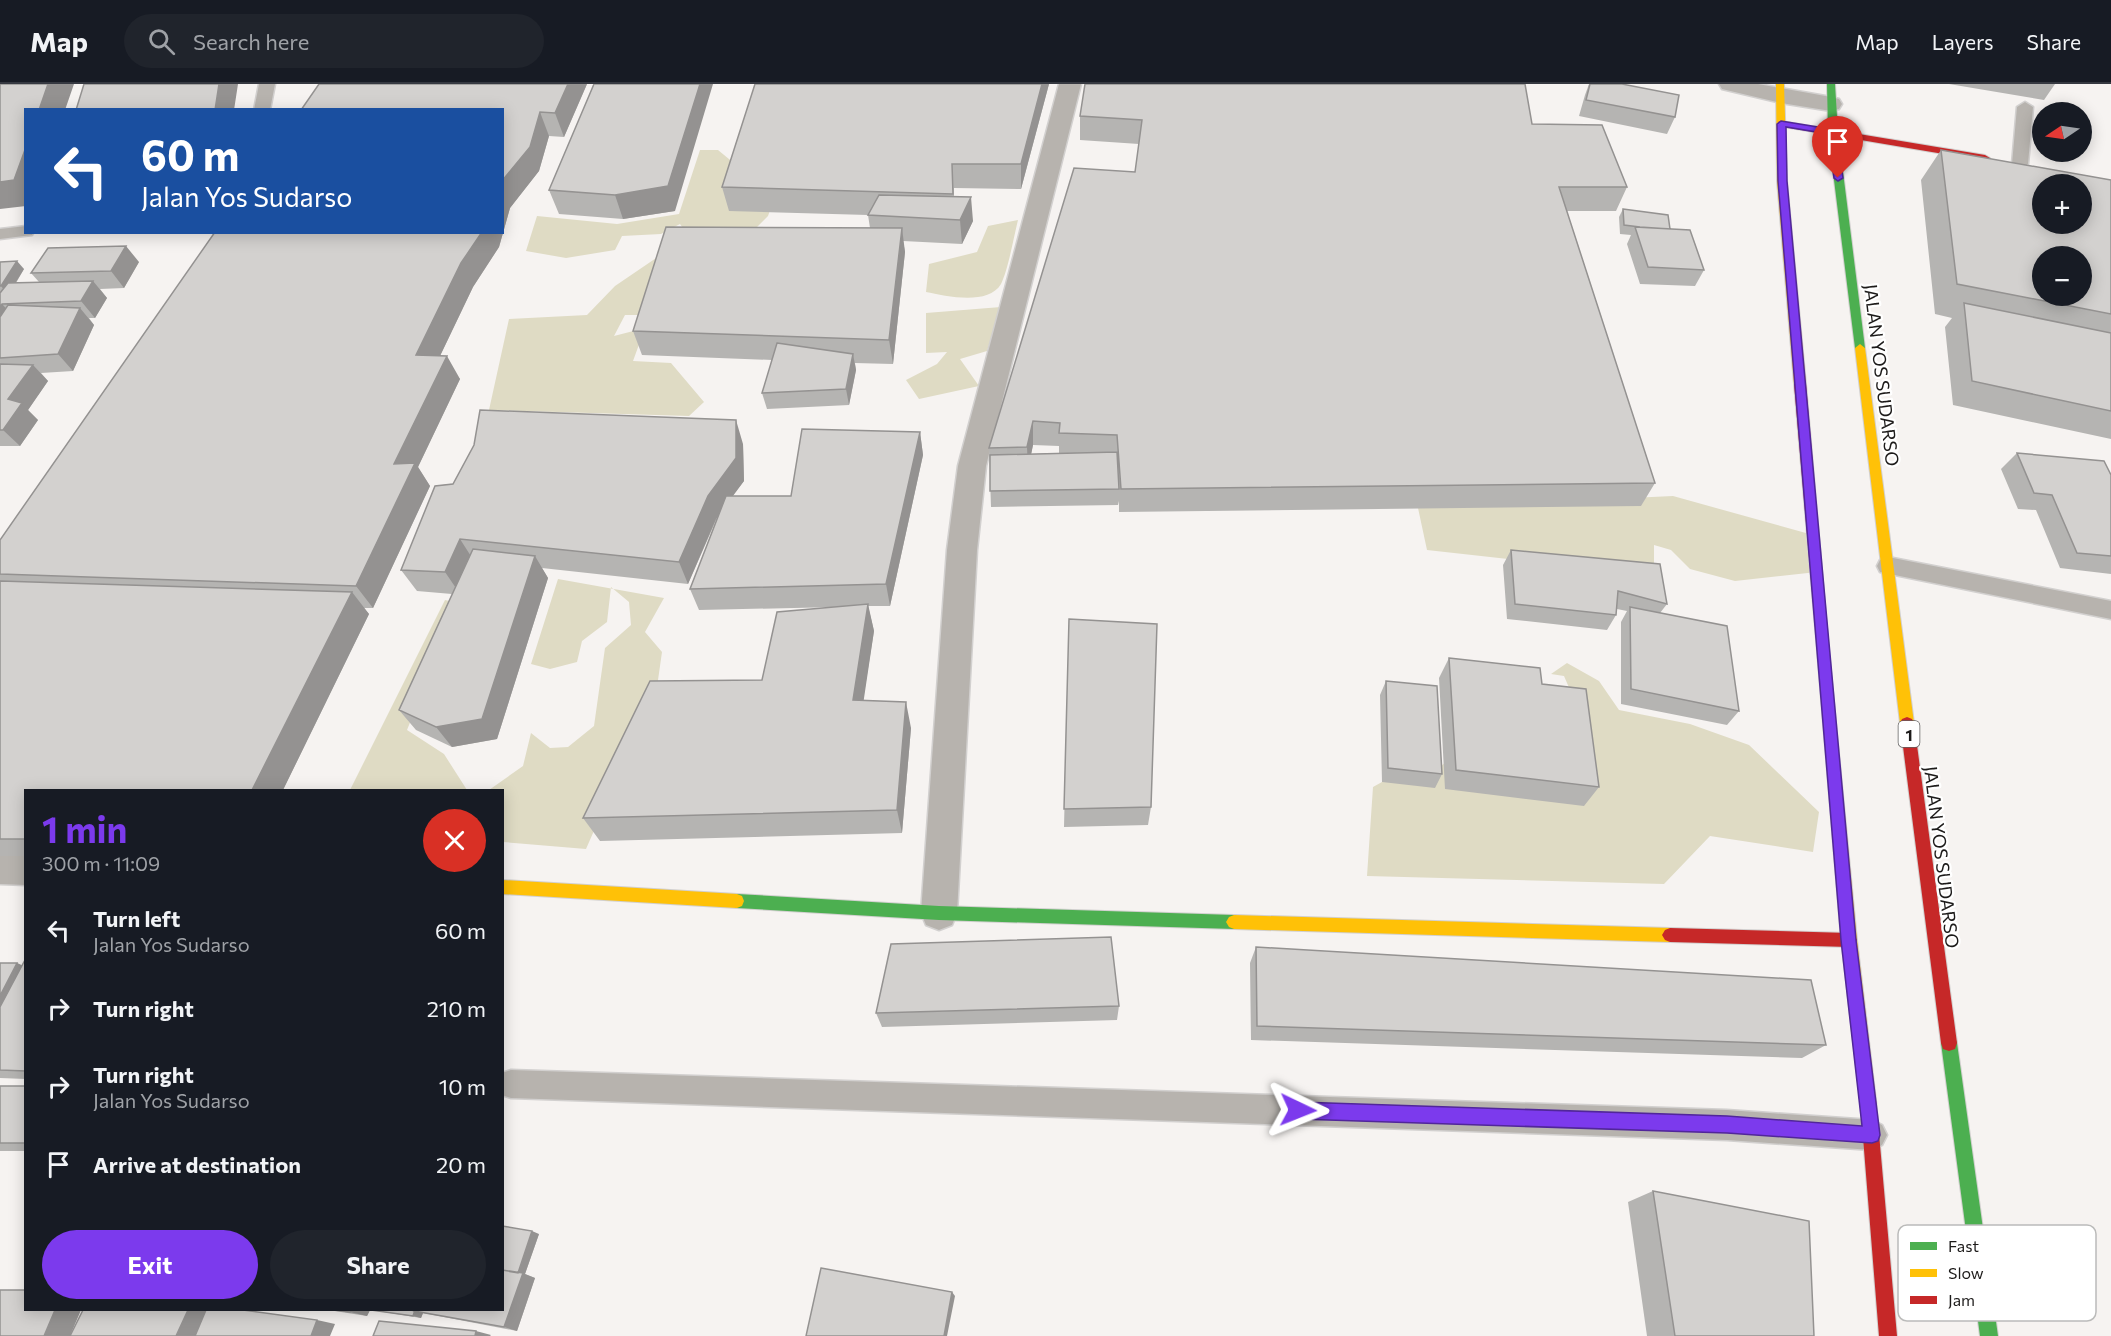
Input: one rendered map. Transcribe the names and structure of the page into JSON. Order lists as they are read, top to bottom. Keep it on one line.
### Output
{"streets":{"main road":["JALAN YOS SUDARSO","1"]},"crossings":[["JALAN YOS SUDARSO","1"]],"legend":["Fast","Slow","Jam"],"north":"left","page":{"header":"Map","search":"Search here","nav":["Map","Layers","Share"],"map_buttons":["+","−"],"turn":["60 m","Jalan Yos Sudarso"],"heading":["1 min","300 m · 11:09"],"list":[{"name":"Turn left","note":"Jalan Yos Sudarso","value":"60 m"},{"name":"Turn right","value":"210 m"},{"name":"Turn right","note":"Jalan Yos Sudarso","value":"10 m"},{"name":"Arrive at destination","value":"20 m"}],"buttons":["Exit","Share"]}}
